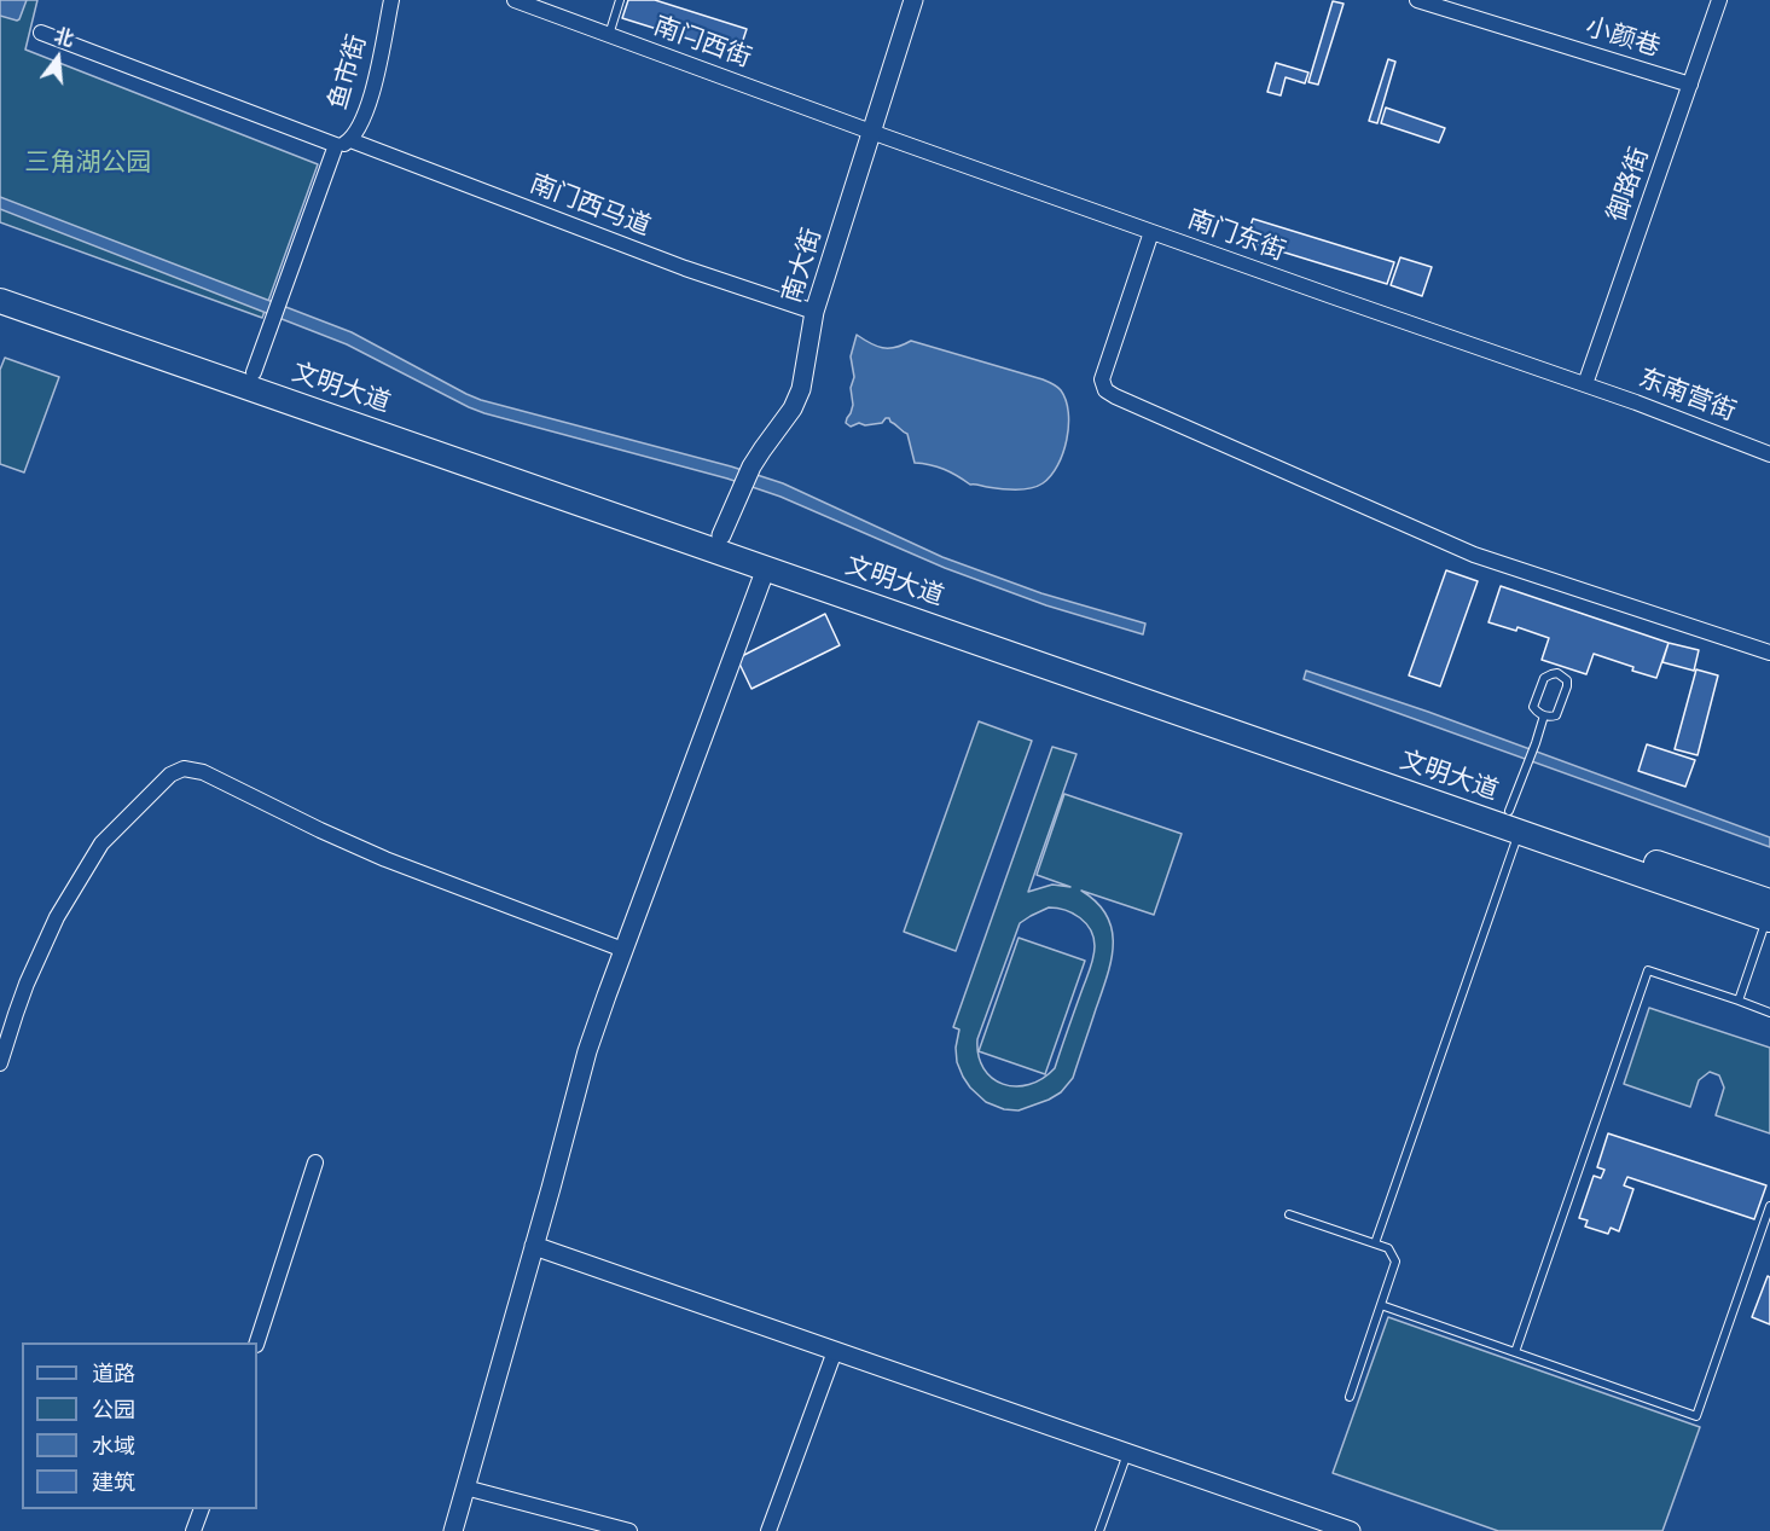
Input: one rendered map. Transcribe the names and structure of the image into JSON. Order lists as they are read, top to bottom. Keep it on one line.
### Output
{"streets":{"main road":["文明大道"],"street":["小颜巷","南门西街","鱼市街","御路街","南门西马道","南门东街","南大街","东南营街"]},"crossings":[["小颜巷","御路街"],["南门西街","南门东街"],["南门西街","南大街"],["鱼市街","南门西马道"],["鱼市街","文明大道"],["御路街","南门东街"],["御路街","东南营街"],["南门西马道","南大街"],["南门东街","南大街"],["南门东街","东南营街"],["南大街","文明大道"]],"parks":["三角湖公园"],"legend":["道路","公园","水域","建筑"],"north":"top"}
